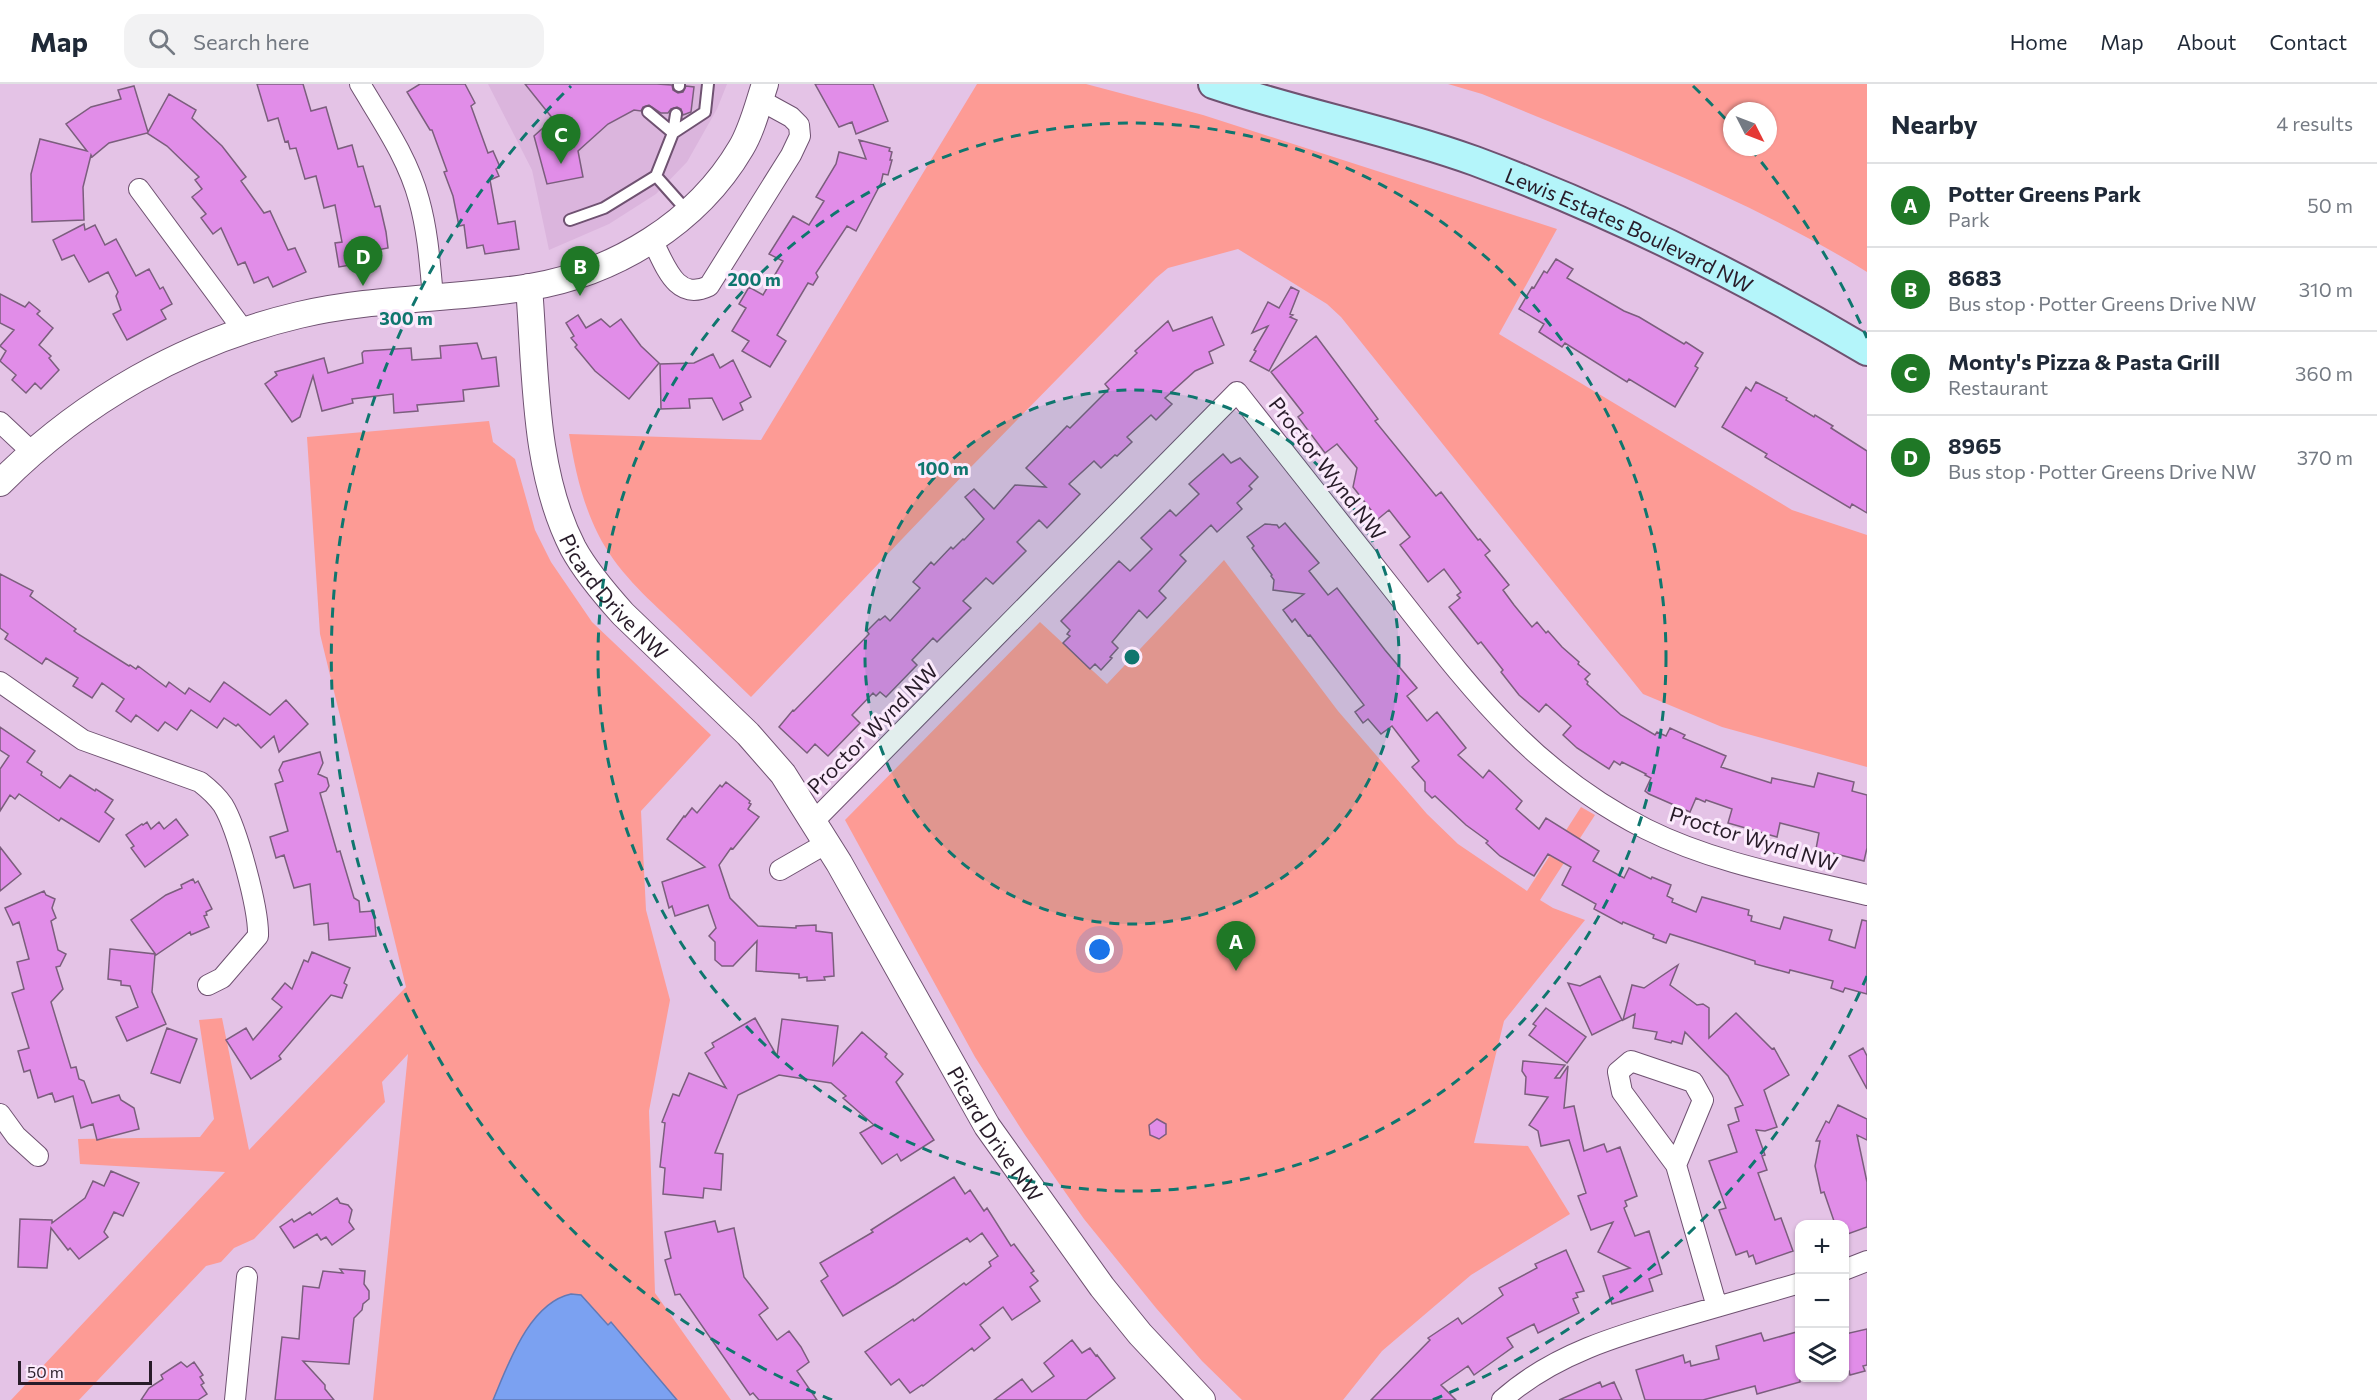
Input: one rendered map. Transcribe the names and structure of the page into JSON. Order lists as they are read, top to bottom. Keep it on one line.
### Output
{"streets":{"main road":["Lewis Estates Boulevard NW"],"street":["Proctor Wynd NW","Picard Drive NW"]},"crossings":[["Proctor Wynd NW","Picard Drive NW"]],"scale_bar":"50 m","north":"bottom right","page":{"header":"Map","search":"Search here","nav":["Home","Map","About","Contact"],"heading":["Nearby","4 results"],"pins":["C","D","B","A"],"list":[{"mark":"A","name":"Potter Greens Park","note":"Park","value":"50 m"},{"mark":"B","name":"8683","note":"Bus stop · Potter Greens Drive NW","value":"310 m"},{"mark":"C","name":"Monty's Pizza & Pasta Grill","note":"Restaurant","value":"360 m"},{"mark":"D","name":"8965","note":"Bus stop · Potter Greens Drive NW","value":"370 m"}],"map_buttons":["+","−"],"scale":"50 m"},"rings":["200 m","300 m","100 m"]}
